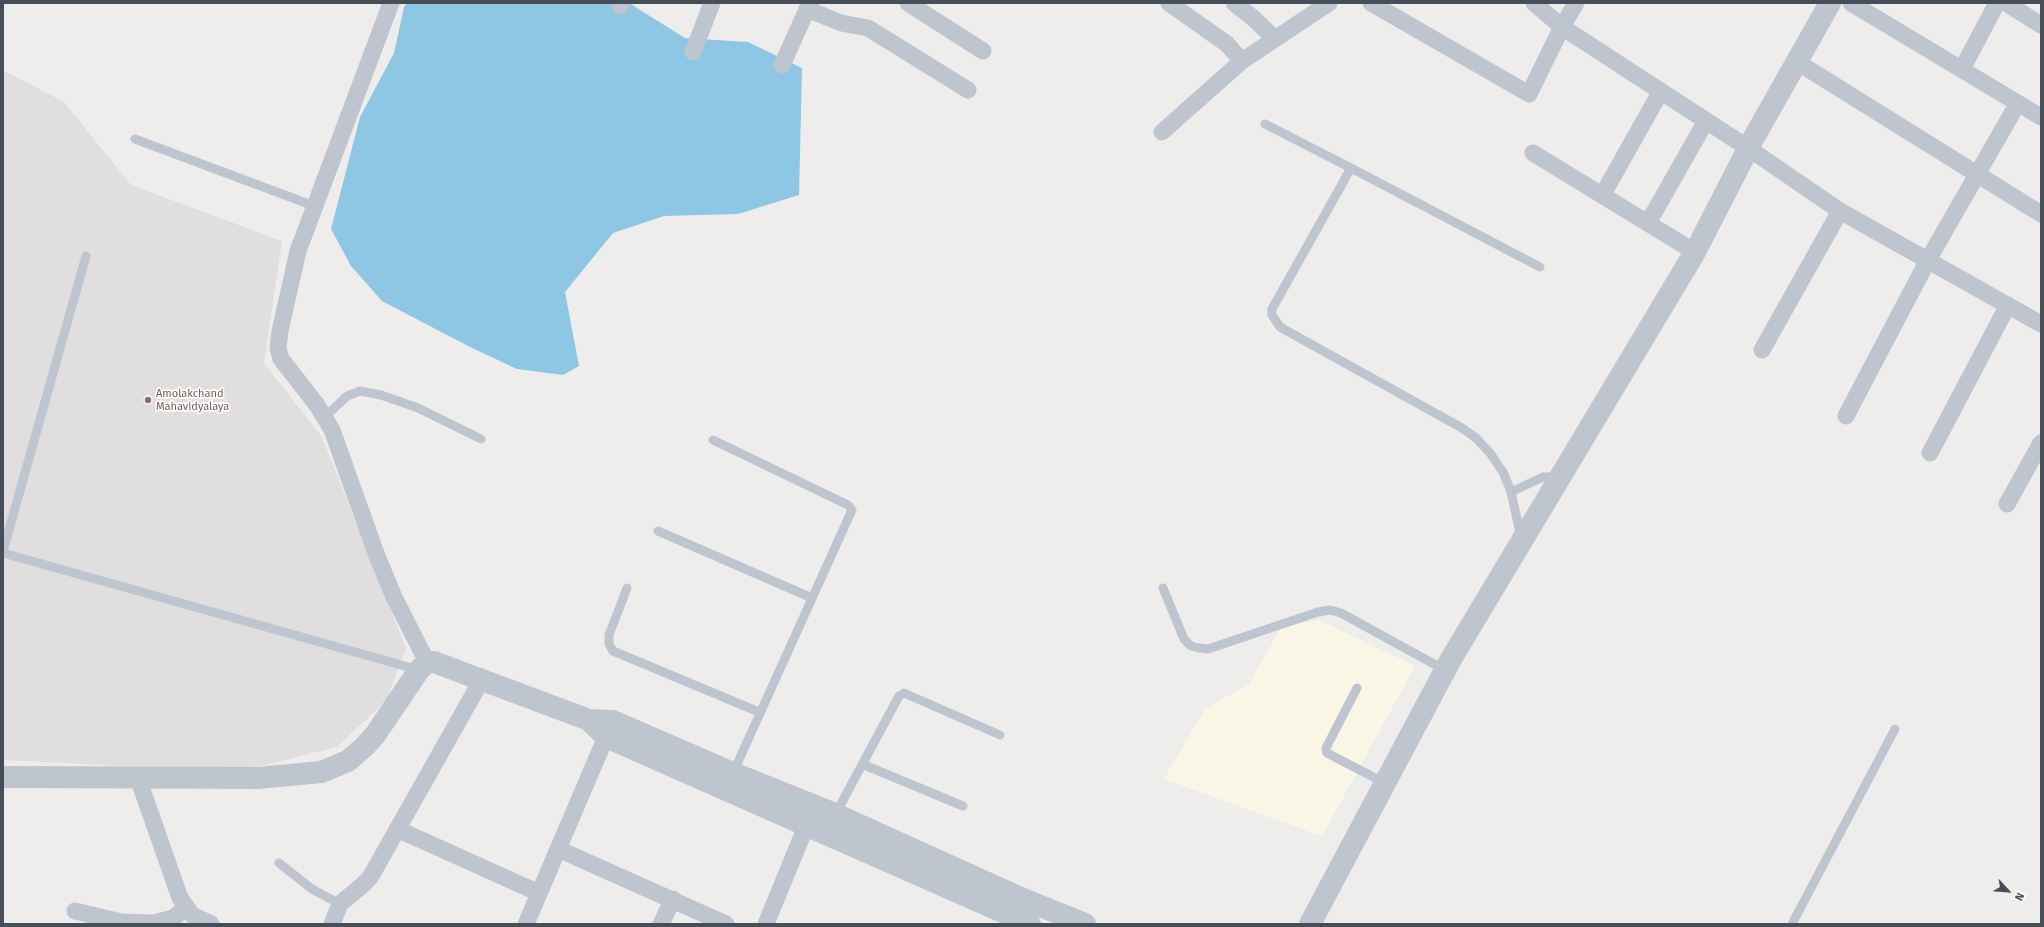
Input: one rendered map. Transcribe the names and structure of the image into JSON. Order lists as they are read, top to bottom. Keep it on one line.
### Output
{"places":["Amolakchand Mahavidyalaya"],"north":"bottom right"}
